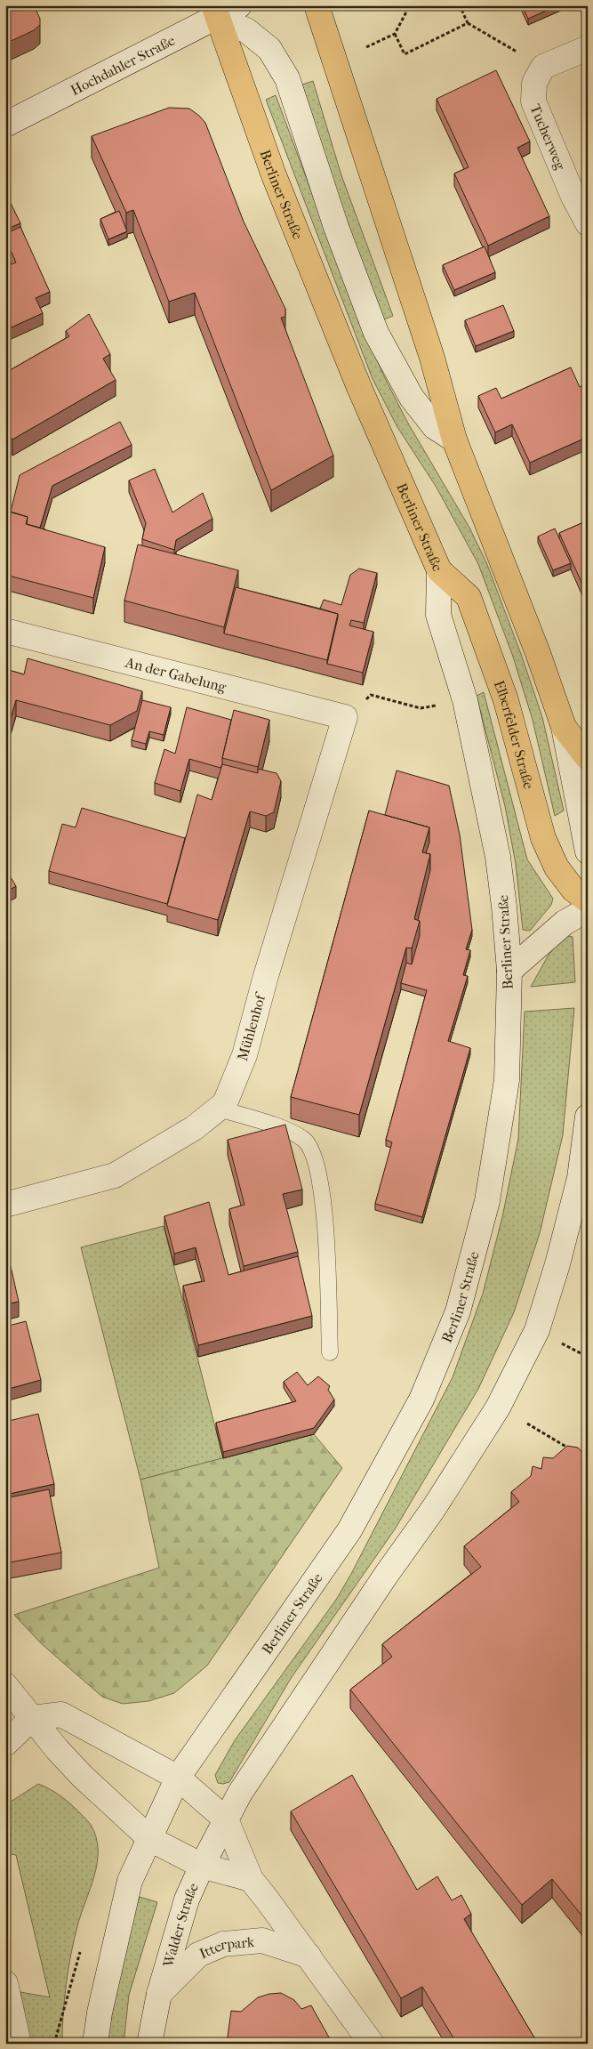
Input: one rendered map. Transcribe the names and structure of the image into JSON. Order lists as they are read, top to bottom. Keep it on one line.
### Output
{"streets":{"main road":["Hochdahler Straße","Tucherweg","Berliner Straße","An der Gabelung","Elberfelder Straße","Mühlenhof","Walder Straße","Itterpark"]},"crossings":[["Hochdahler Straße","Berliner Straße"],["Berliner Straße","Elberfelder Straße"],["Berliner Straße","Walder Straße"],["An der Gabelung","Mühlenhof"],["Walder Straße","Itterpark"]]}
